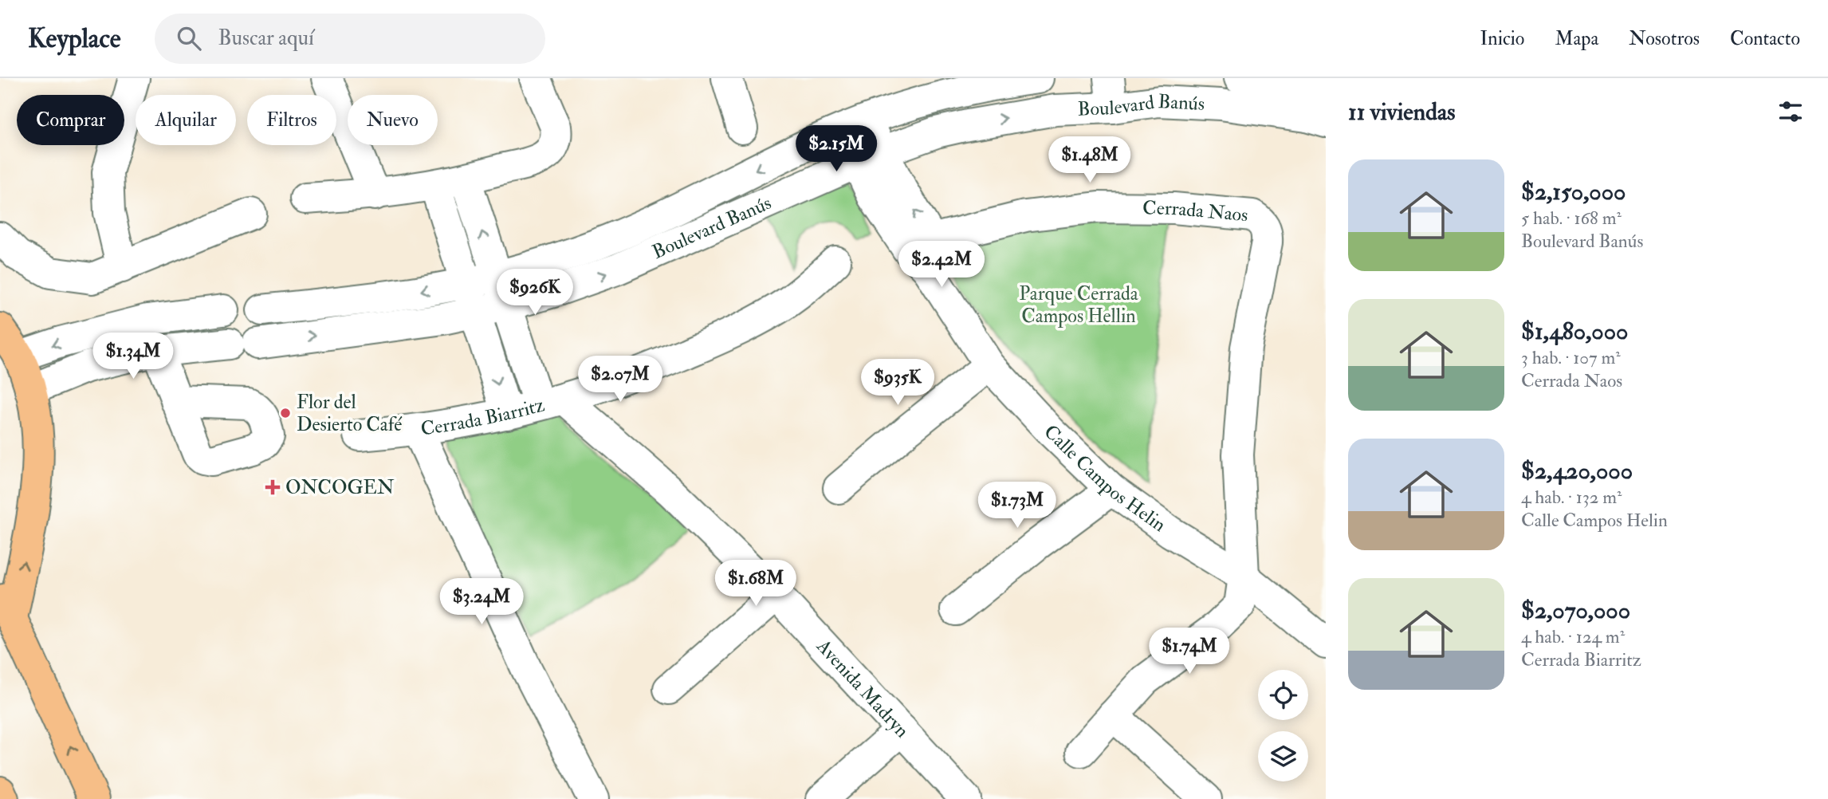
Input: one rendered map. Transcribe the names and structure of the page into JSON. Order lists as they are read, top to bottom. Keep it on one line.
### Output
{"streets":{"street":["Boulevard Banús","Cerrada Naos","Cerrada Biarritz","Calle Campos Helin","Avenida Madryn"]},"crossings":[["Boulevard Banús","Calle Campos Helin"],["Cerrada Naos","Calle Campos Helin"],["Cerrada Biarritz","Avenida Madryn"]],"parks":["Parque Cerrada Campos Hellin"],"places":{"other":["Flor del Desierto Café"],"health":["ONCOGEN"]},"page":{"header":"Keyplace","search":"Buscar aquí","nav":["Inicio","Mapa","Nosotros","Contacto"],"heading":"11 viviendas","chip":["Comprar","Alquilar","Filtros","Nuevo"],"price":["$2.15M","$1.48M","$2.42M","$926K","$1.34M","$2.07M","$935K","$1.73M","$1.68M","$3.24M","$1.74M"],"list":[{"name":"$2,150,000","note":"5 hab. · 168 m² · Boulevard Banús"},{"name":"$1,480,000","note":"3 hab. · 107 m² · Cerrada Naos"},{"name":"$2,420,000","note":"4 hab. · 132 m² · Calle Campos Helin"},{"name":"$2,070,000","note":"4 hab. · 124 m² · Cerrada Biarritz"}]}}
